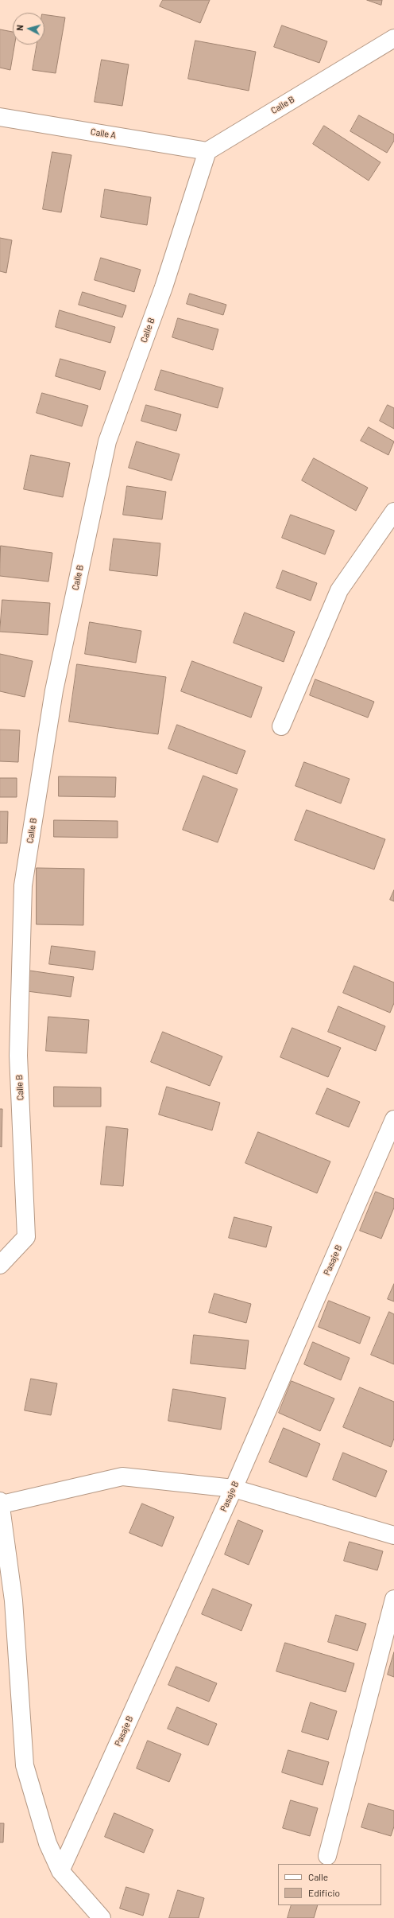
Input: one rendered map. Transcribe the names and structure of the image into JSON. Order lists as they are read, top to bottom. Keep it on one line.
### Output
{"streets":{"street":["Calle B","Calle A","Pasaje B"]},"crossings":[["Calle B","Calle A"]],"legend":["Calle","Edificio"],"north":"left"}
